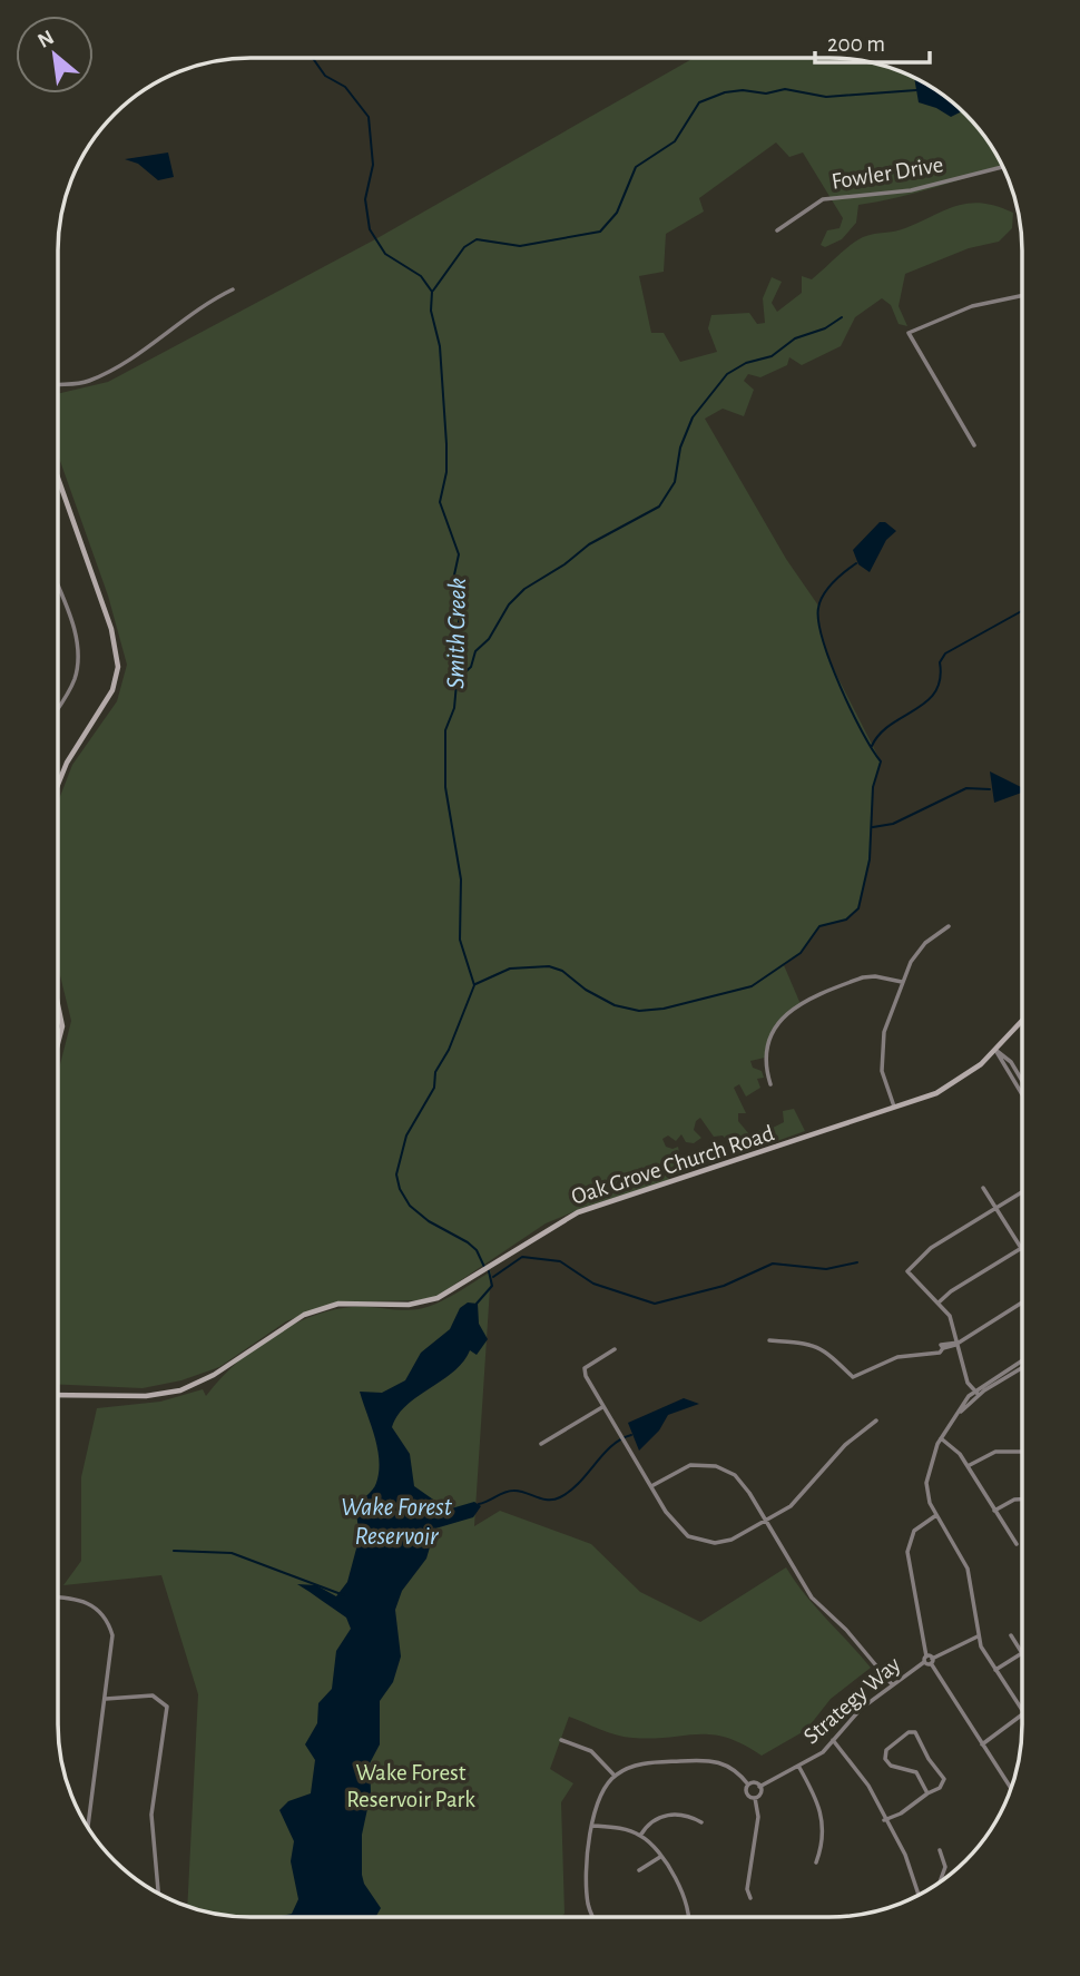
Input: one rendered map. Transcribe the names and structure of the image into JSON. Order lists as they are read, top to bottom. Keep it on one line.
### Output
{"streets":{"main road":["Oak Grove Church Road"],"street":["Fowler Drive","Strategy Way"]},"water":["Smith Creek","Wake Forest Reservoir"],"parks":["Wake Forest Reservoir Park"],"scale_bar":"200 m","north":"top left"}
